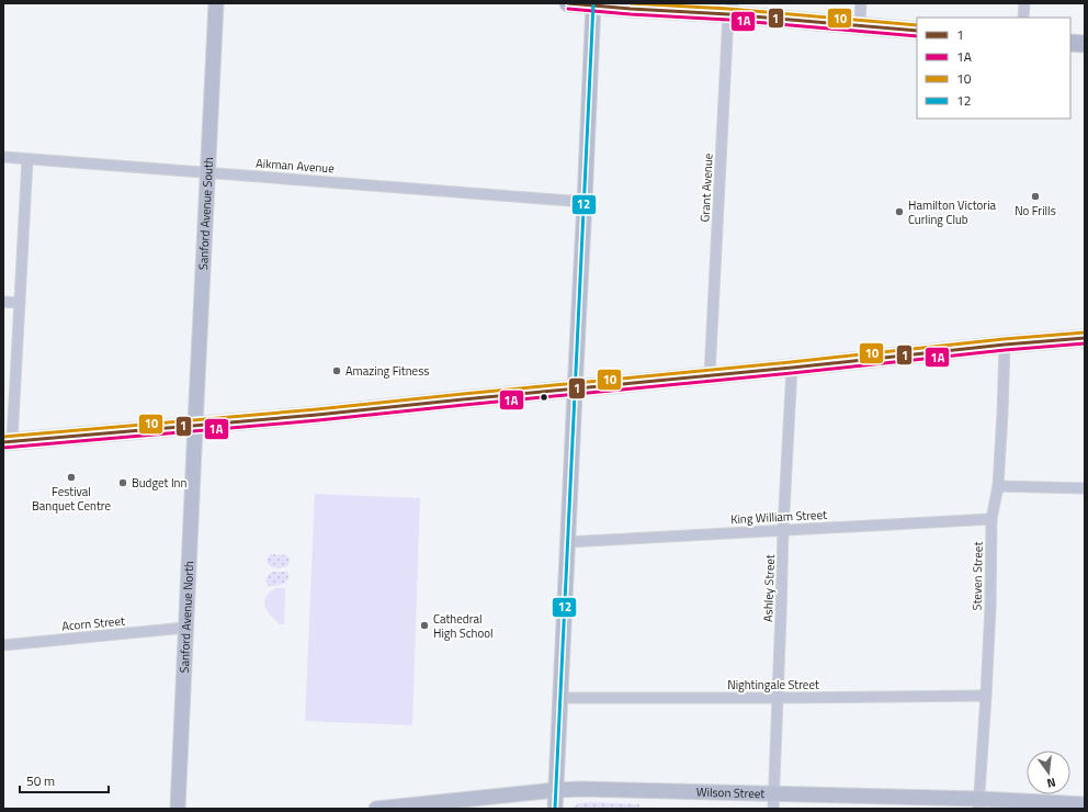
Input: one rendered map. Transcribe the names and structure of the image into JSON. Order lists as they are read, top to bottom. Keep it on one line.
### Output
{"streets":{"main road":["Sanford Avenue South","Sanford Avenue North","Wilson Street"],"street":["Aikman Avenue","Grant Avenue","King William Street","Steven Street","Ashley Street","Acorn Street","Nightingale Street"]},"crossings":[["Aikman Avenue","Sanford Avenue South"],["Sanford Avenue South","Sanford Avenue North"],["King William Street","Steven Street"],["King William Street","Ashley Street"],["Steven Street","Nightingale Street"],["Steven Street","Wilson Street"],["Ashley Street","Nightingale Street"],["Ashley Street","Wilson Street"],["Sanford Avenue North","Acorn Street"]],"places":["No Frills","Hamilton Victoria Curling Club","Amazing Fitness","Festival Banquet Centre","Budget Inn","Cathedral High School"],"lines":["transit line 1","transit line 10","transit line 12","transit line 1A"],"legend":["1","1A","10","12"],"scale_bar":"50 m","north":"bottom"}
